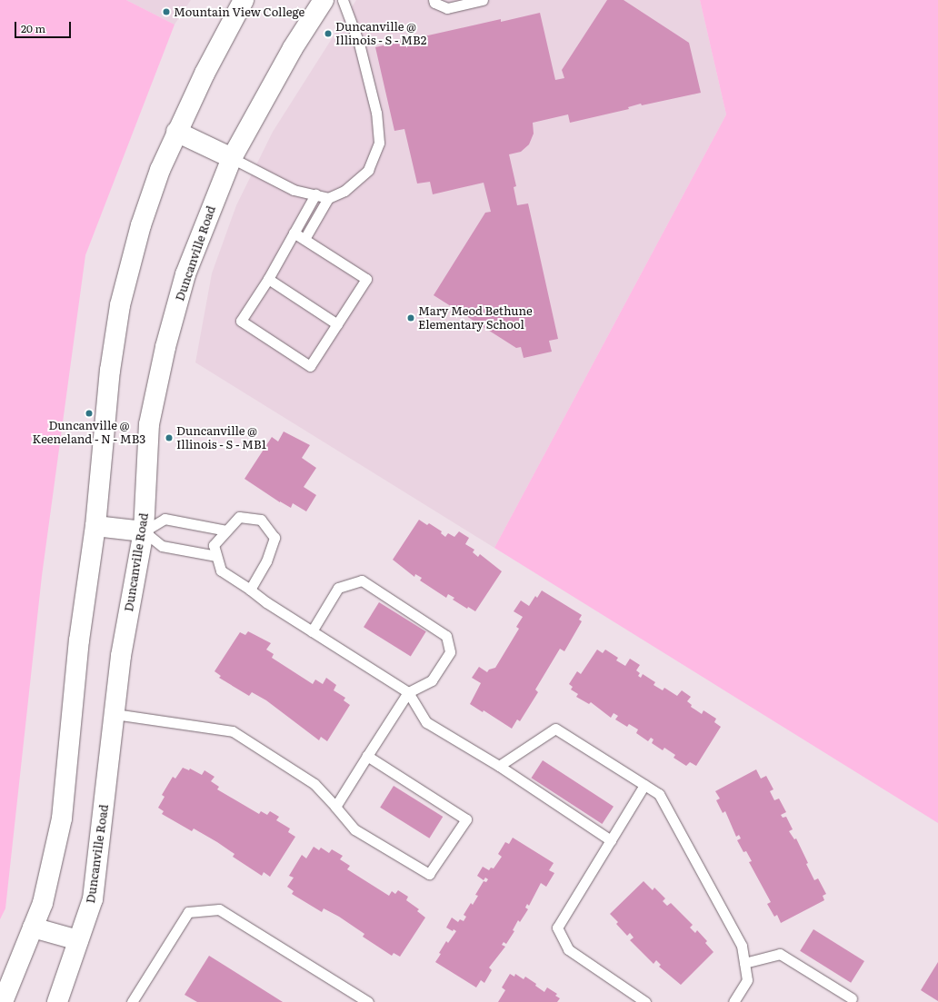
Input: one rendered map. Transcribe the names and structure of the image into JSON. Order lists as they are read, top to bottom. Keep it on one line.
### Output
{"streets":{"main road":["Duncanville Road"]},"places":["Mountain View College","Duncanville @ Illinois - S - MB2","Mary Meod Bethune Elementary School","Duncanville @ Keeneland - N - MB3","Duncanville @ Illinois - S - MB1"],"scale_bar":"20 m"}
